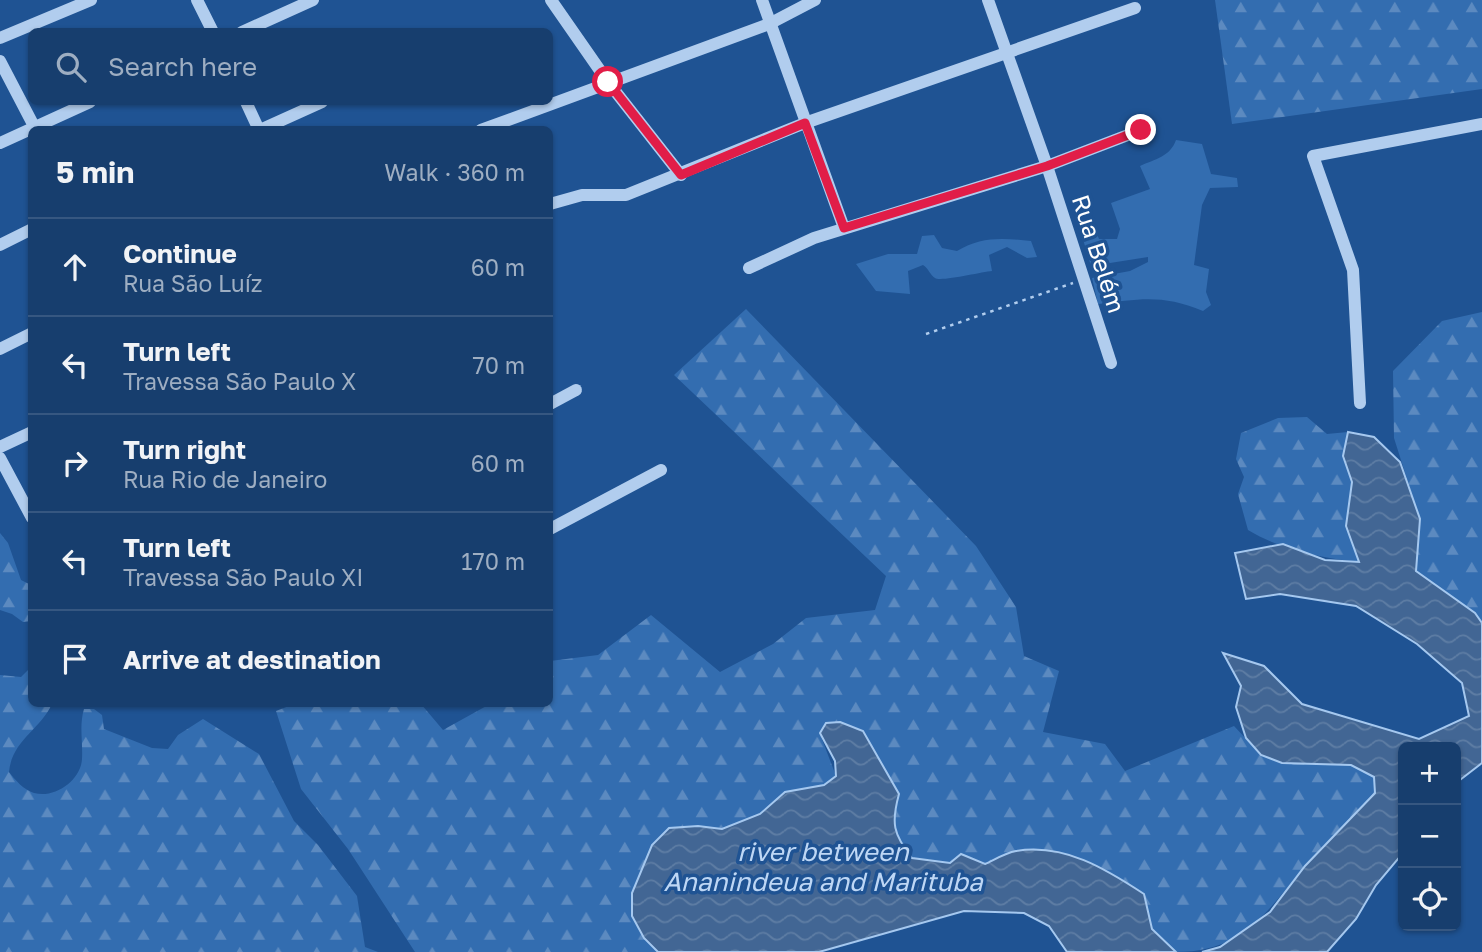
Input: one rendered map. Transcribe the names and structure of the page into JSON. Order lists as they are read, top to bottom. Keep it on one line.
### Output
{"streets":{"street":["Rua Belém"]},"water":["river between Ananindeua and Marituba"],"page":{"search":"Search here","heading":["5 min","Walk · 360 m"],"list":[["Continue","Rua São Luíz","60 m"],["Turn left","Travessa São Paulo X","70 m"],["Turn right","Rua Rio de Janeiro","60 m"],["Turn left","Travessa São Paulo XI","170 m"],"Arrive at destination"],"map_buttons":["+","−"]}}
